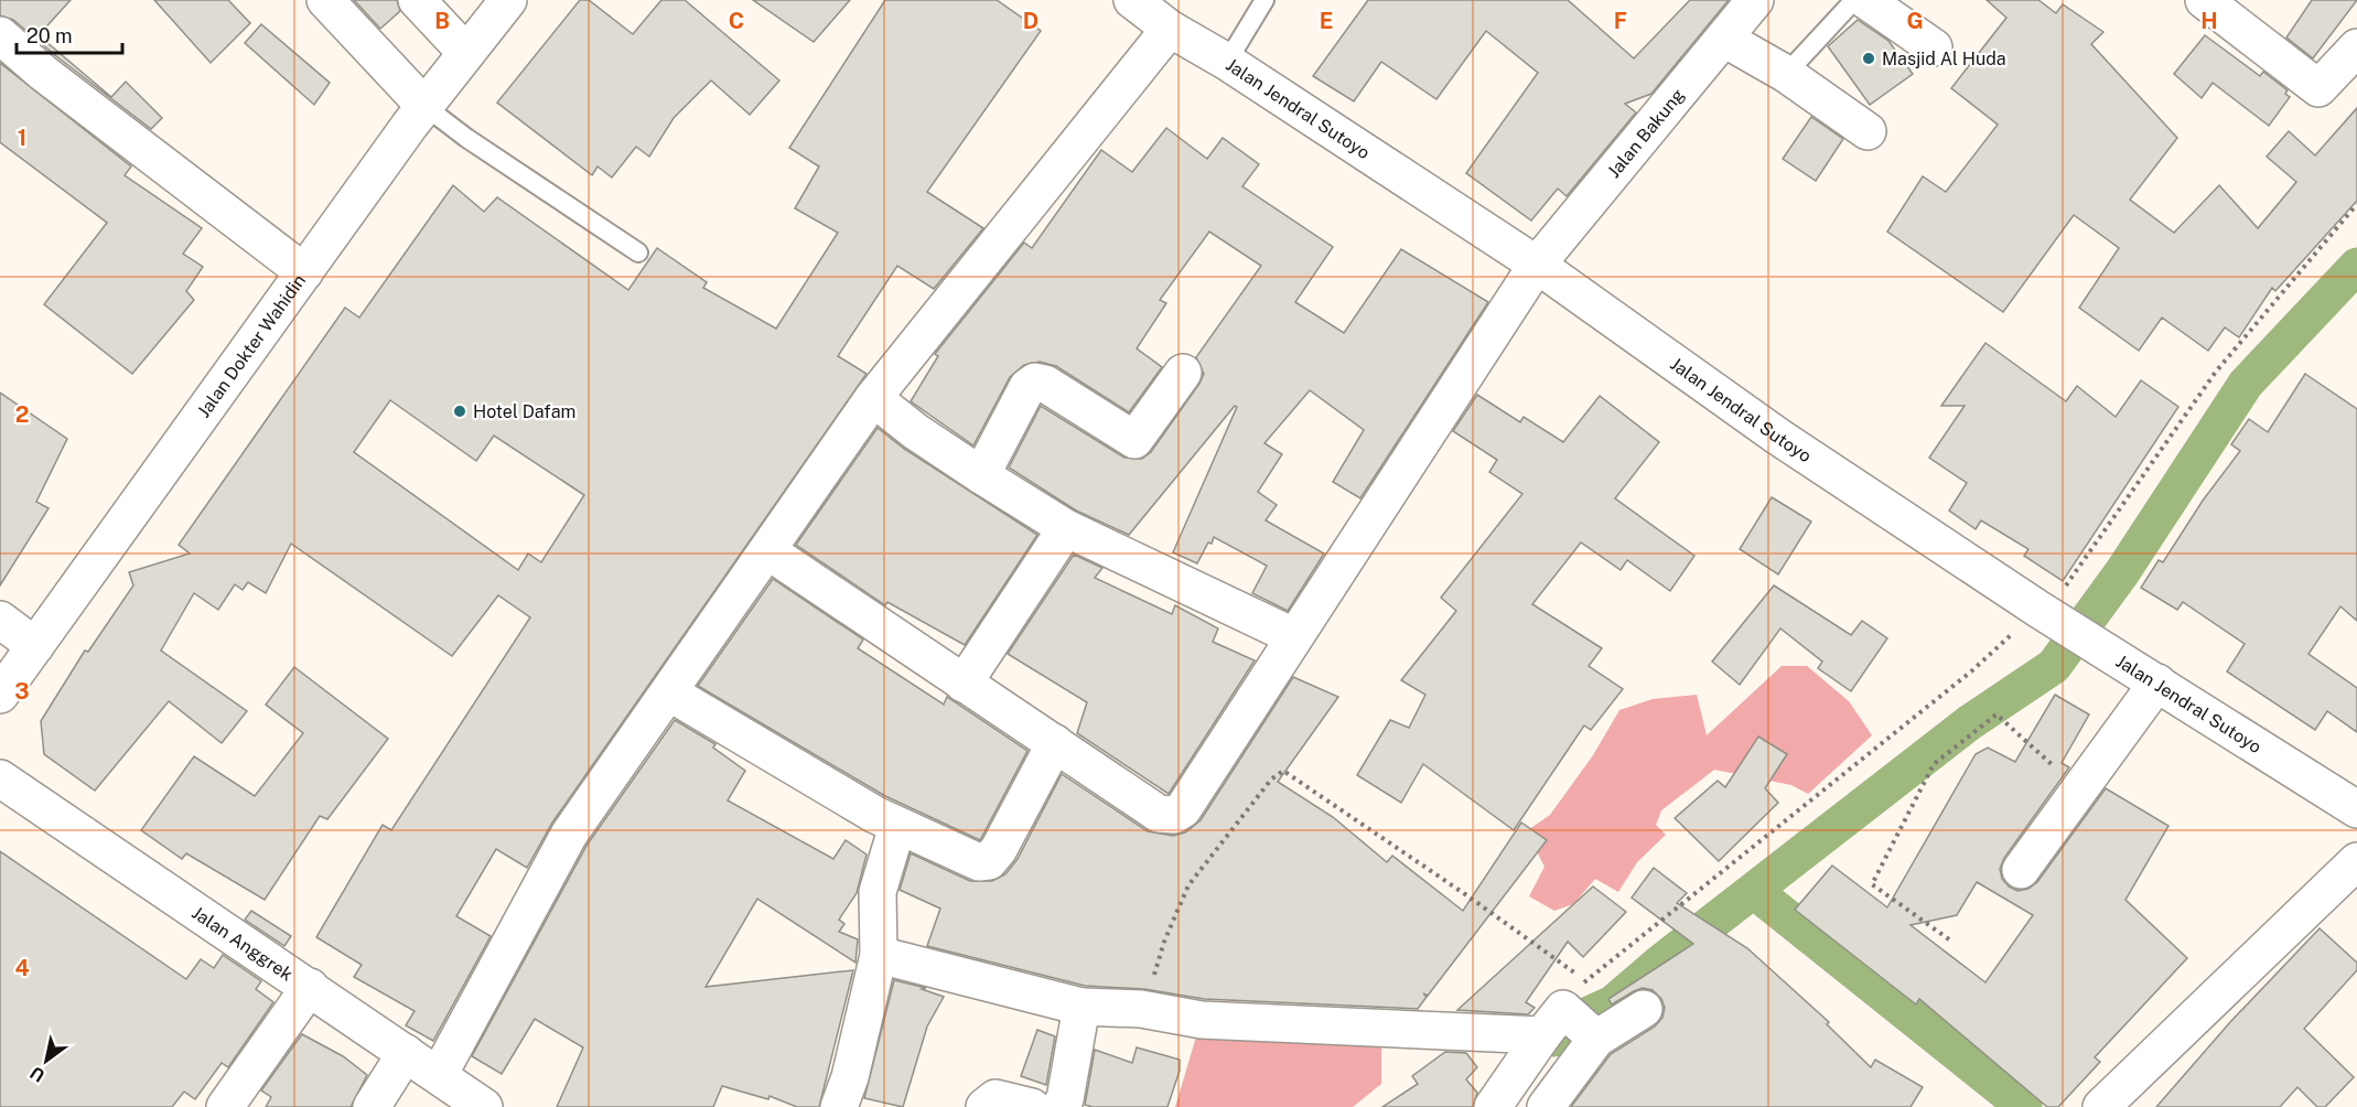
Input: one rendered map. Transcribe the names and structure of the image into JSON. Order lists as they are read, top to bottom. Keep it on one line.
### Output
{"streets":{"street":["Jalan Jendral Sutoyo","Jalan Bakung","Jalan Dokter Wahidin","Jalan Anggrek"]},"crossings":[["Jalan Jendral Sutoyo","Jalan Bakung"]],"places":["Masjid Al Huda","Hotel Dafam"],"scale_bar":"20 m","north":"bottom left","grid":{"columns":["B","C","D","E","F","G","H"],"rows":["1","2","3","4"]}}
